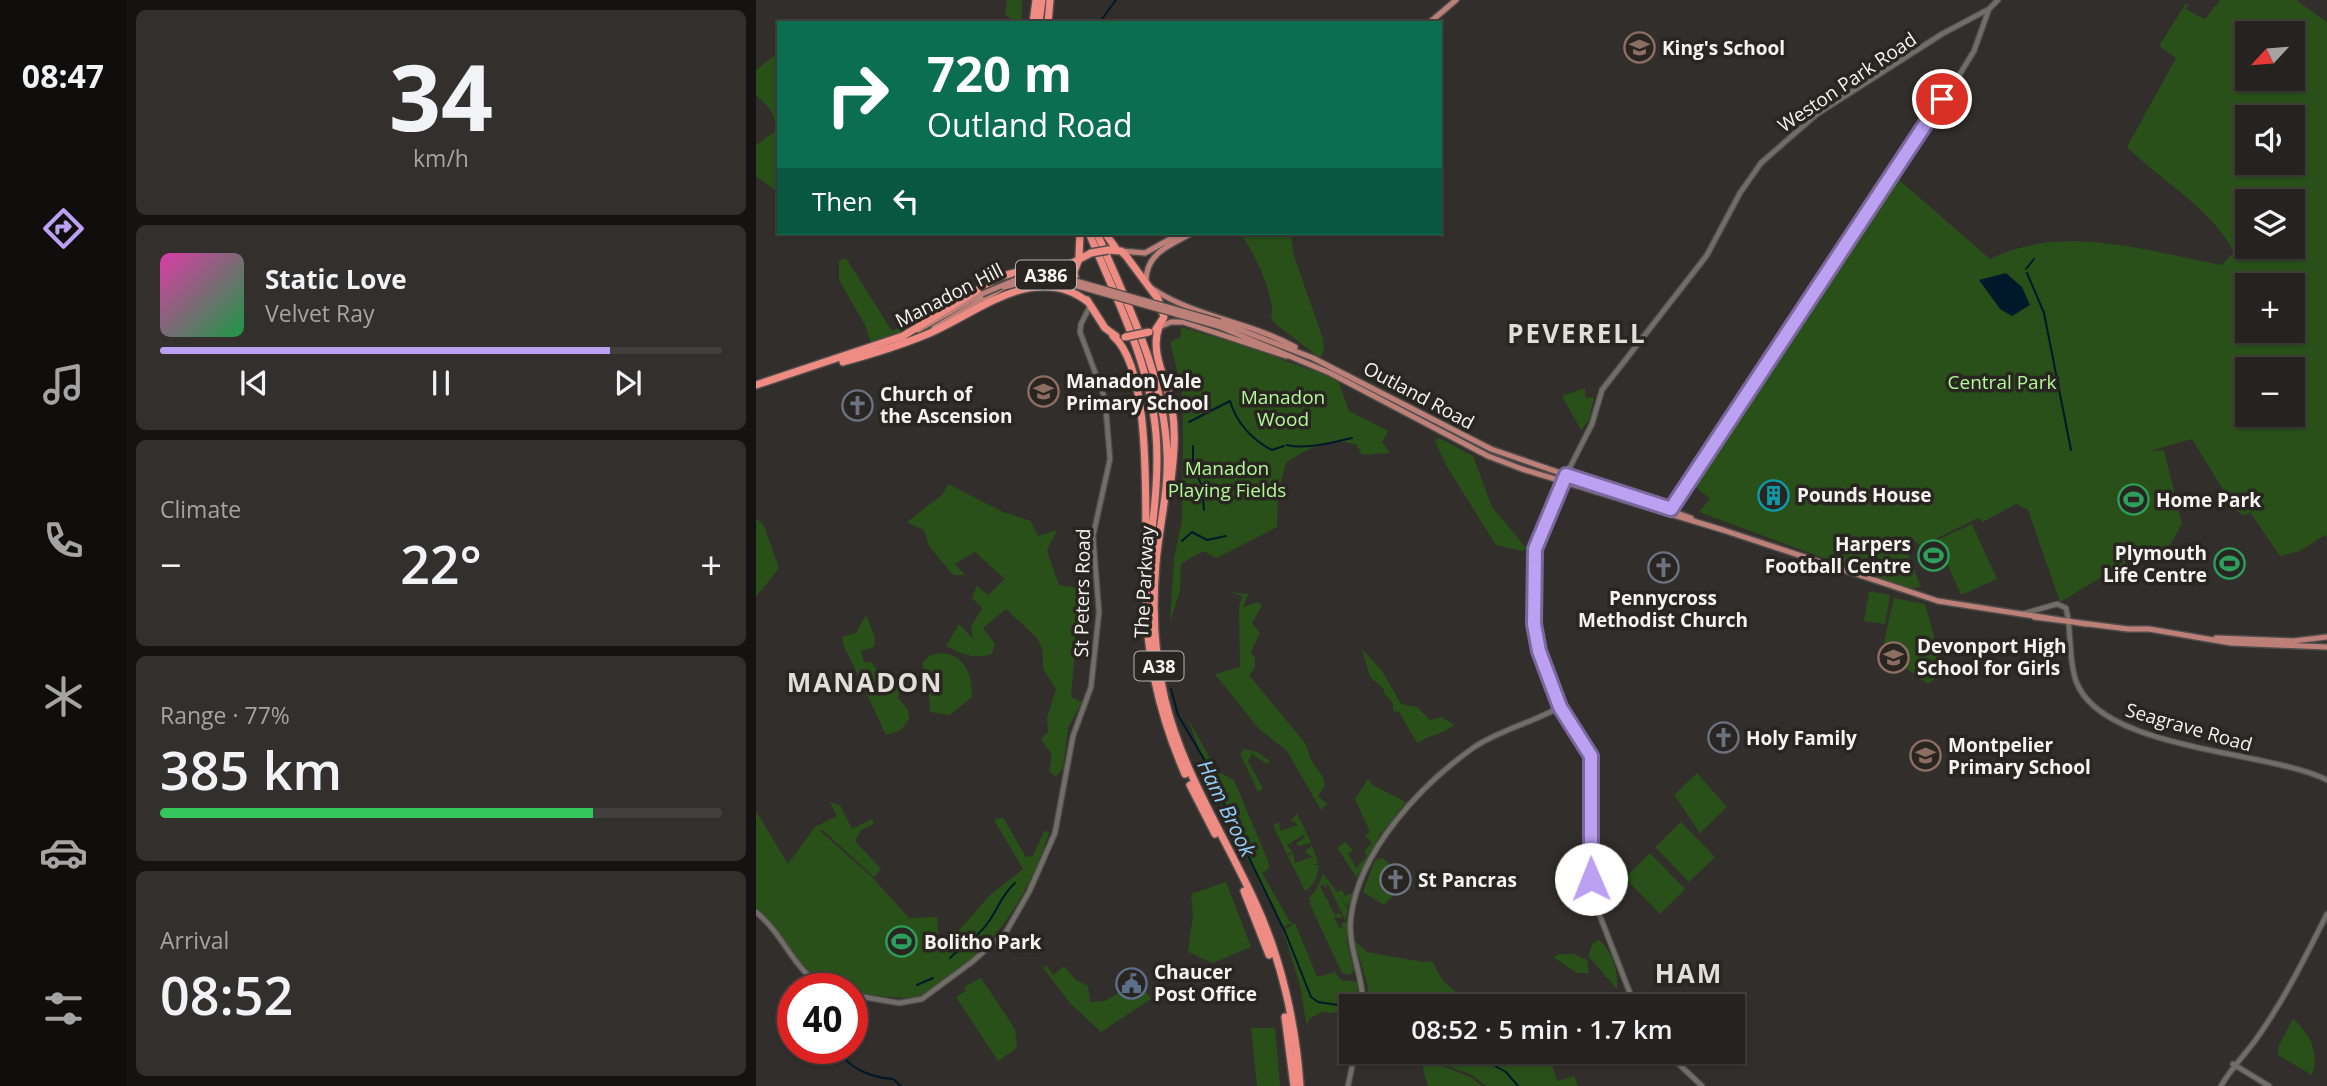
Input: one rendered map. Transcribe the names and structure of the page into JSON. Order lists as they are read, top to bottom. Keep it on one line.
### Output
{"streets":{"highway":["A386","Manadon Hill","The Parkway","A38"],"main road":["Outland Road"],"street":["Weston Park Road","St Peters Road","Seagrave Road"]},"crossings":[["Weston Park Road","Outland Road"],["A386","Manadon Hill"],["Manadon Hill","Outland Road"],["Outland Road","Seagrave Road"],["The Parkway","A38"]],"districts":["PEVERELL","MANADON","HAM"],"water":["Ham Brook"],"parks":["Central Park","Manadon Wood","Manadon Playing Fields"],"places":{"school or university":["King's School","Manadon Vale Primary School","Devonport High School for Girls","Montpelier Primary School"],"church":["Church of the Ascension","Pennycross Methodist Church","Holy Family","St Pancras"],"building":["Pounds House"],"sports":["Home Park","Harpers Football Centre","Plymouth Life Centre","Bolitho Park"],"public building":["Chaucer Post Office"]},"north":"bottom left","page":{"tabs":"08:47","tile":[["34","km/h"],"Climate",["Range · 77%","385 km"],["Arrival","08:52"]],"map_buttons":["+","−"],"turn":["720 m","Outland Road"],"then":"Then","song":["Static Love","Velvet Ray"],"heat":["−","22°","+"],"limit":"40","trip":"08:52 · 5 min · 1.7 km"}}
